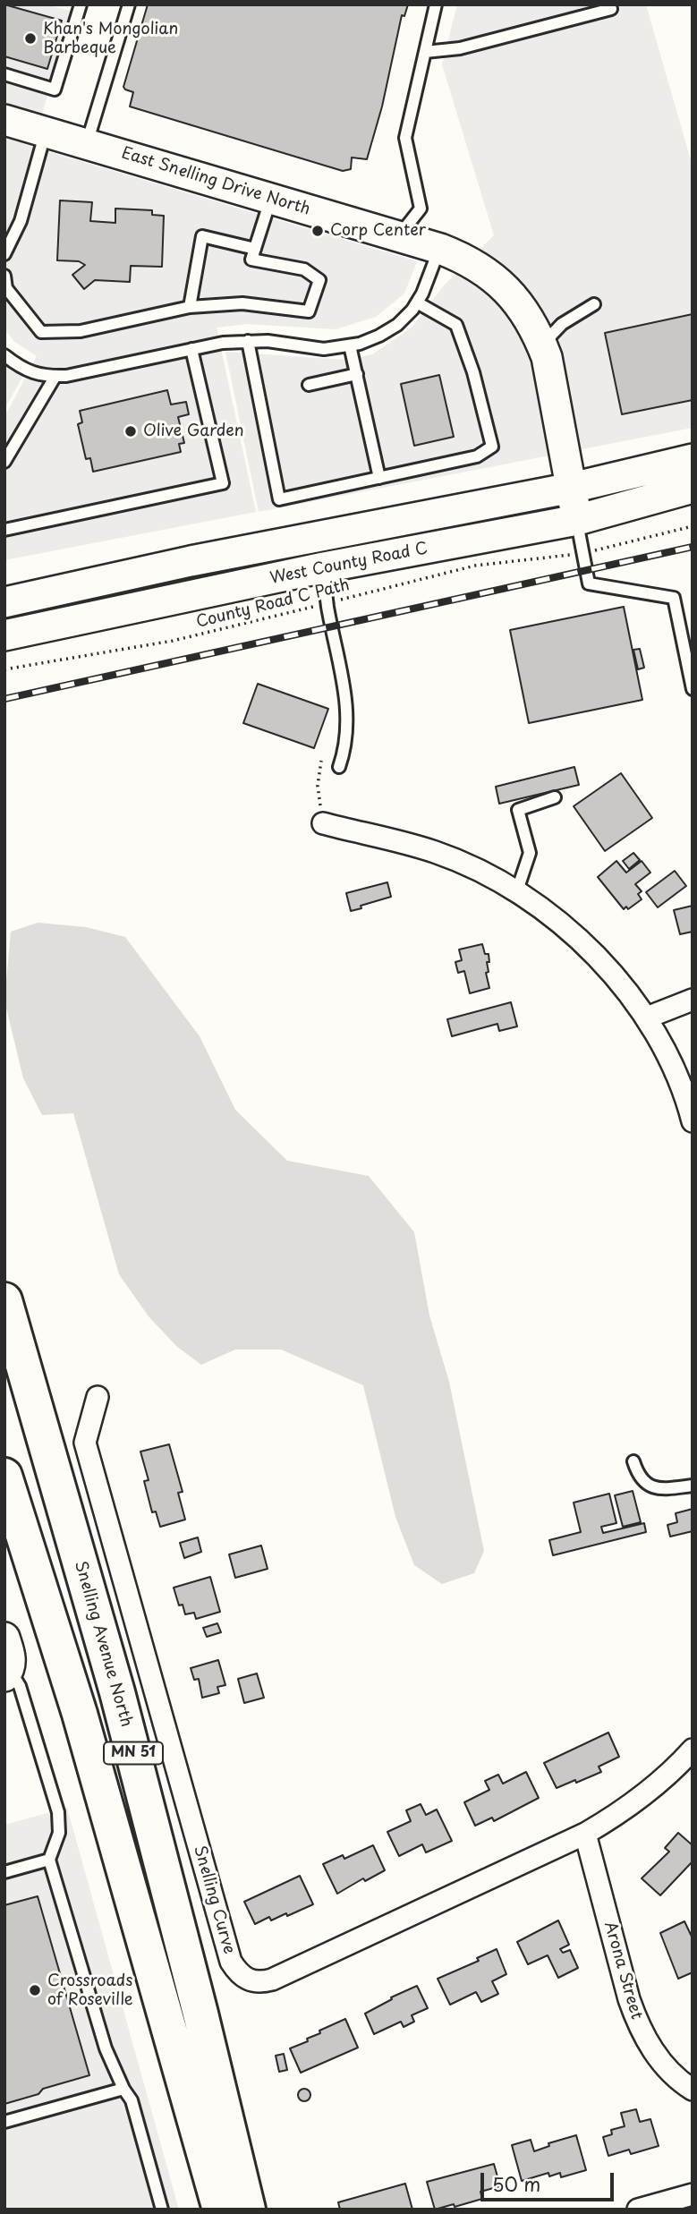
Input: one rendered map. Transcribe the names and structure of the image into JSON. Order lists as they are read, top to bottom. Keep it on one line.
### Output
{"streets":{"highway":["Snelling Avenue North","MN 51"],"main road":["East Snelling Drive North","West County Road C"],"street":["Snelling Curve","Arona Street"],"path":["County Road C Path"]},"crossings":[["East Snelling Drive North","West County Road C"],["Snelling Curve","Arona Street"]],"places":["Khan's Mongolian Barbeque","Corp Center","Olive Garden","Crossroads of Roseville"],"scale_bar":"50 m"}
